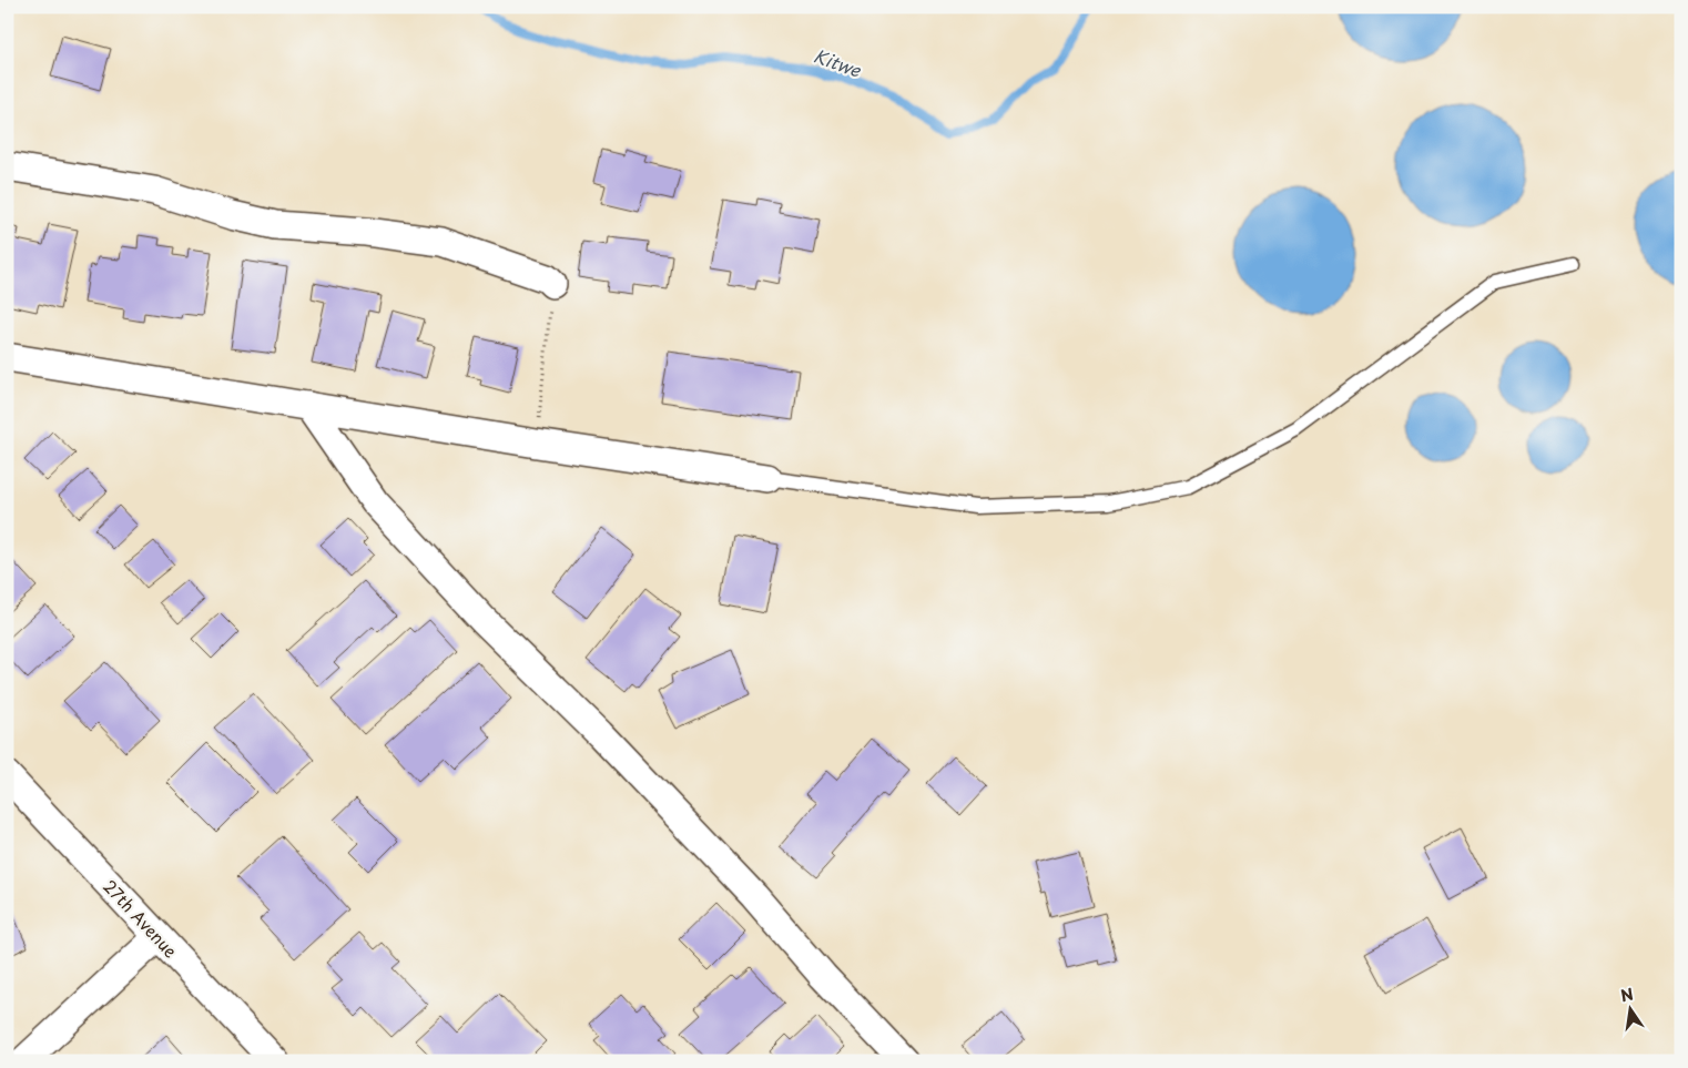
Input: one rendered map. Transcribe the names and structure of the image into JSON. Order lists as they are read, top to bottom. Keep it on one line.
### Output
{"streets":{"street":["27th Avenue"]},"water":["Kitwe"],"north":"top"}
